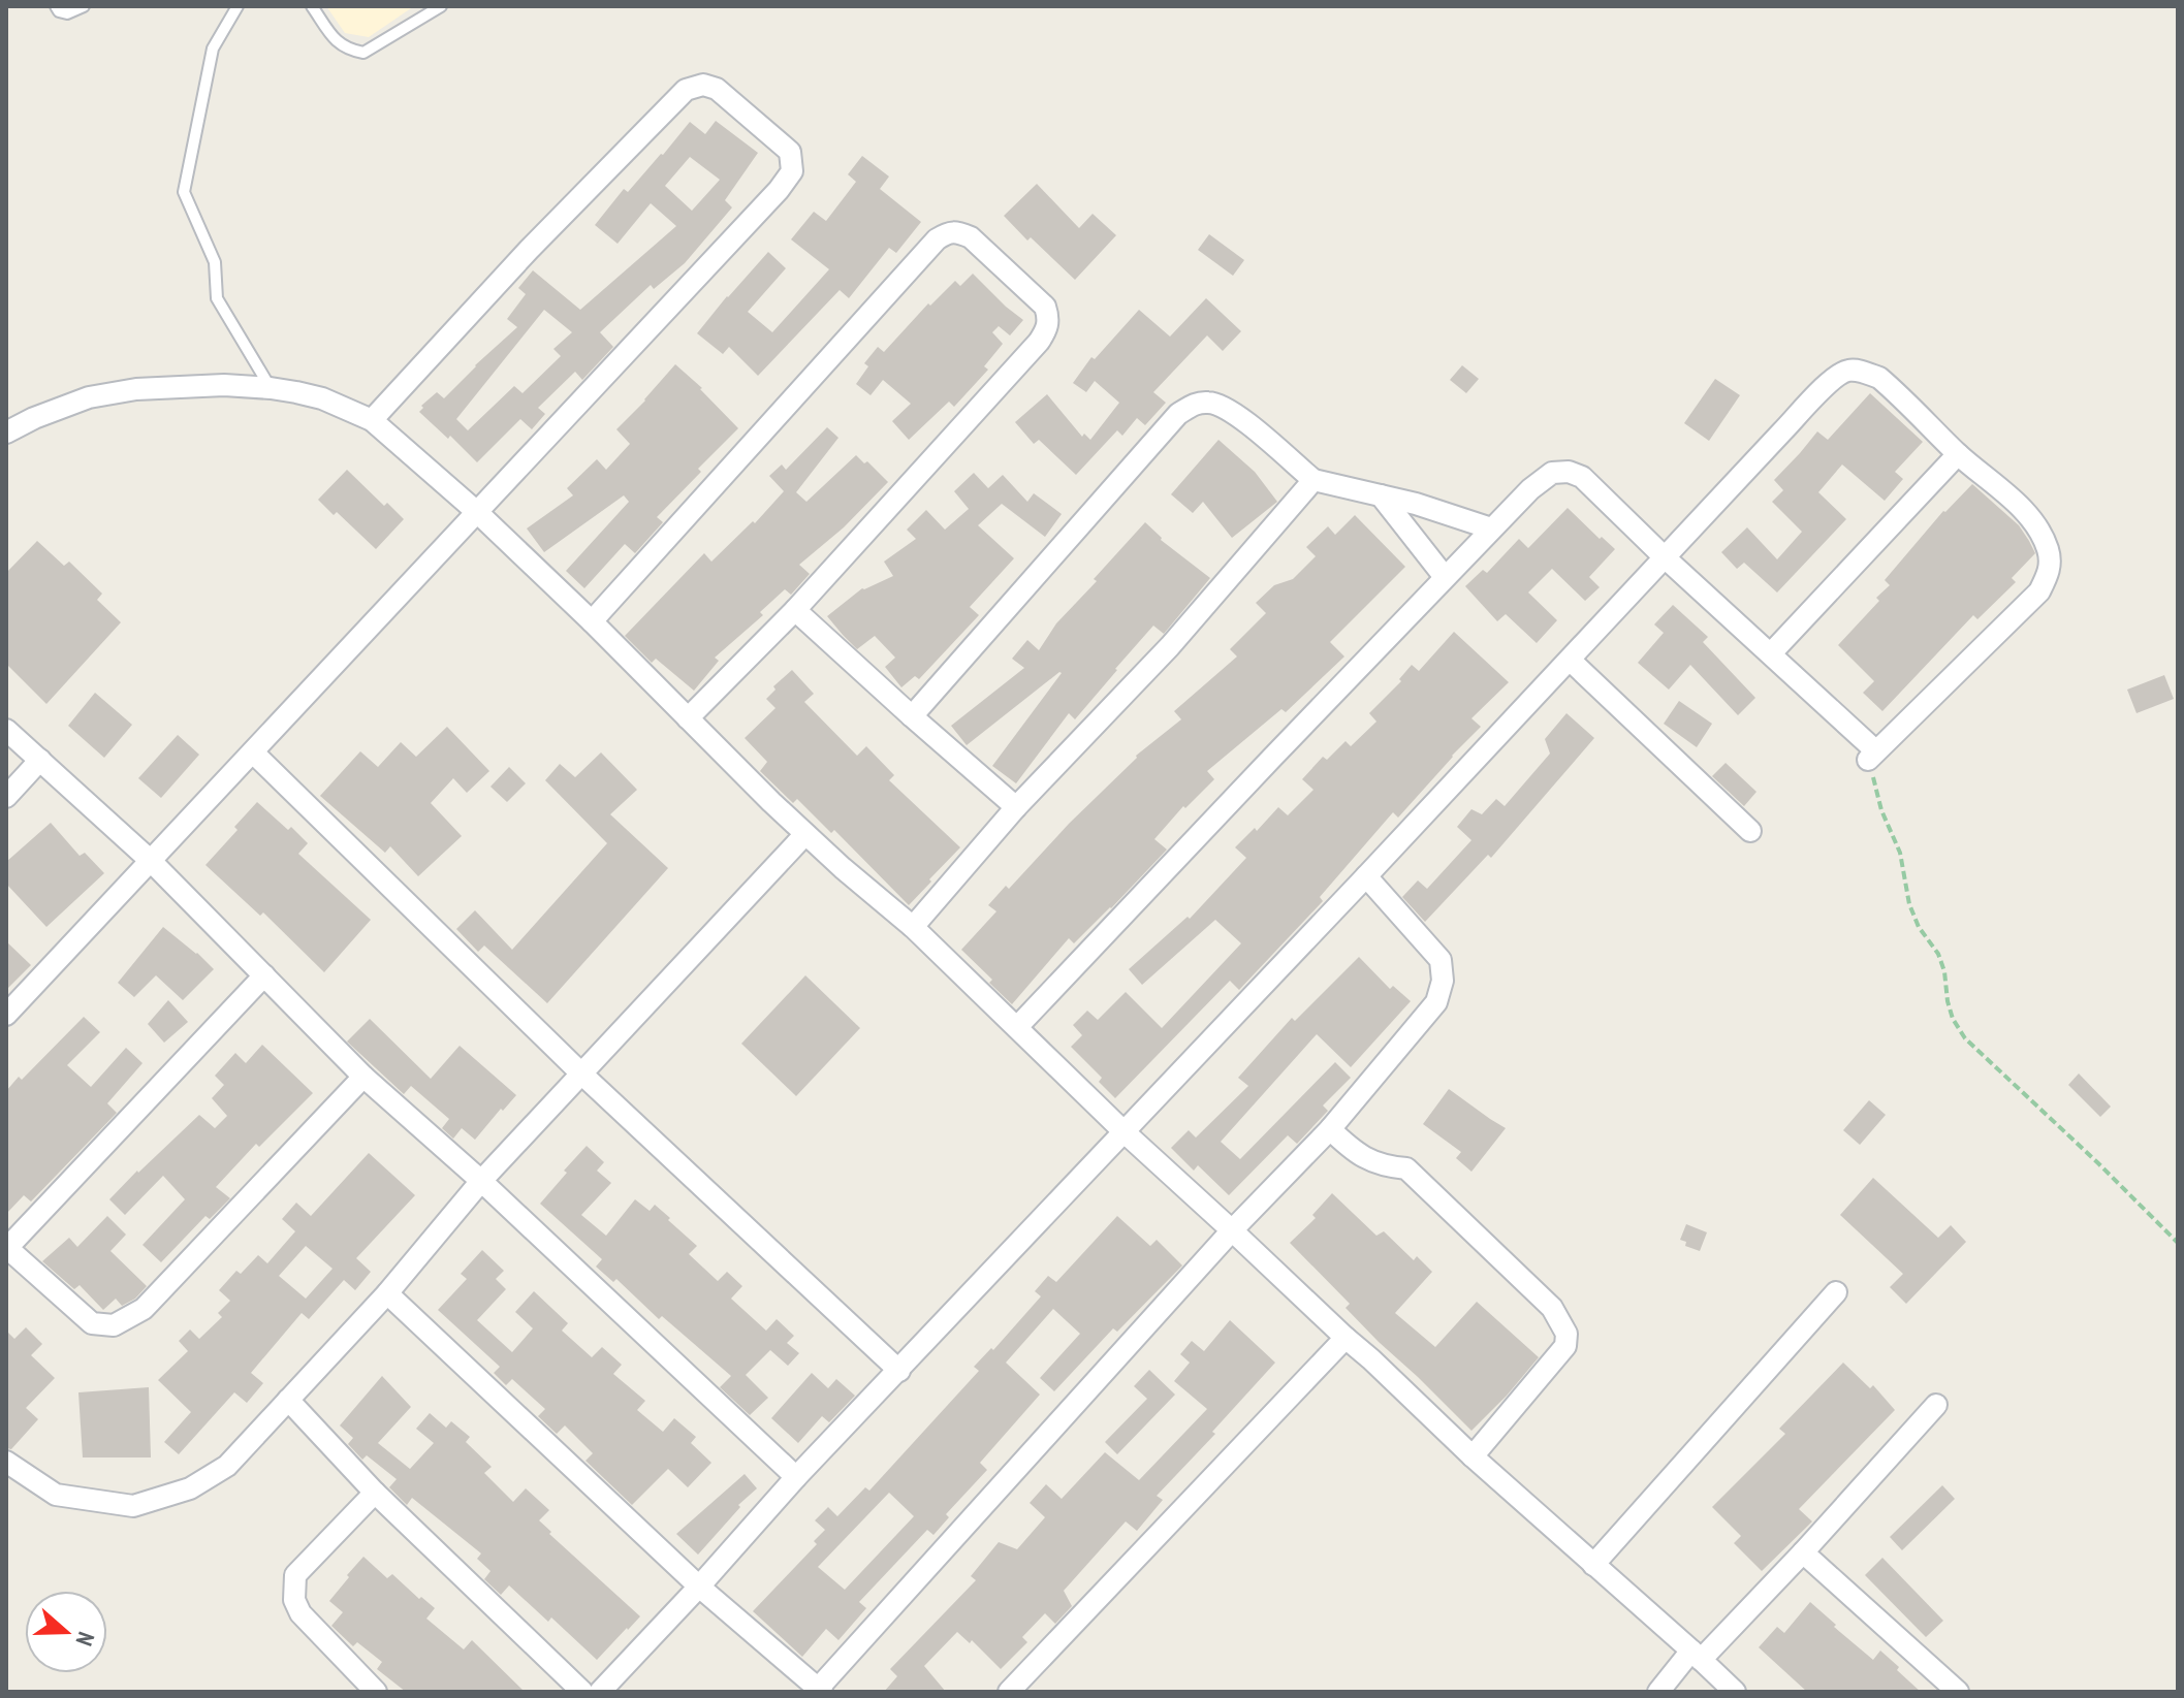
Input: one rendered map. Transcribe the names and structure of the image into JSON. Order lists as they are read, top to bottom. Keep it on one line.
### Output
{"north":"right"}
